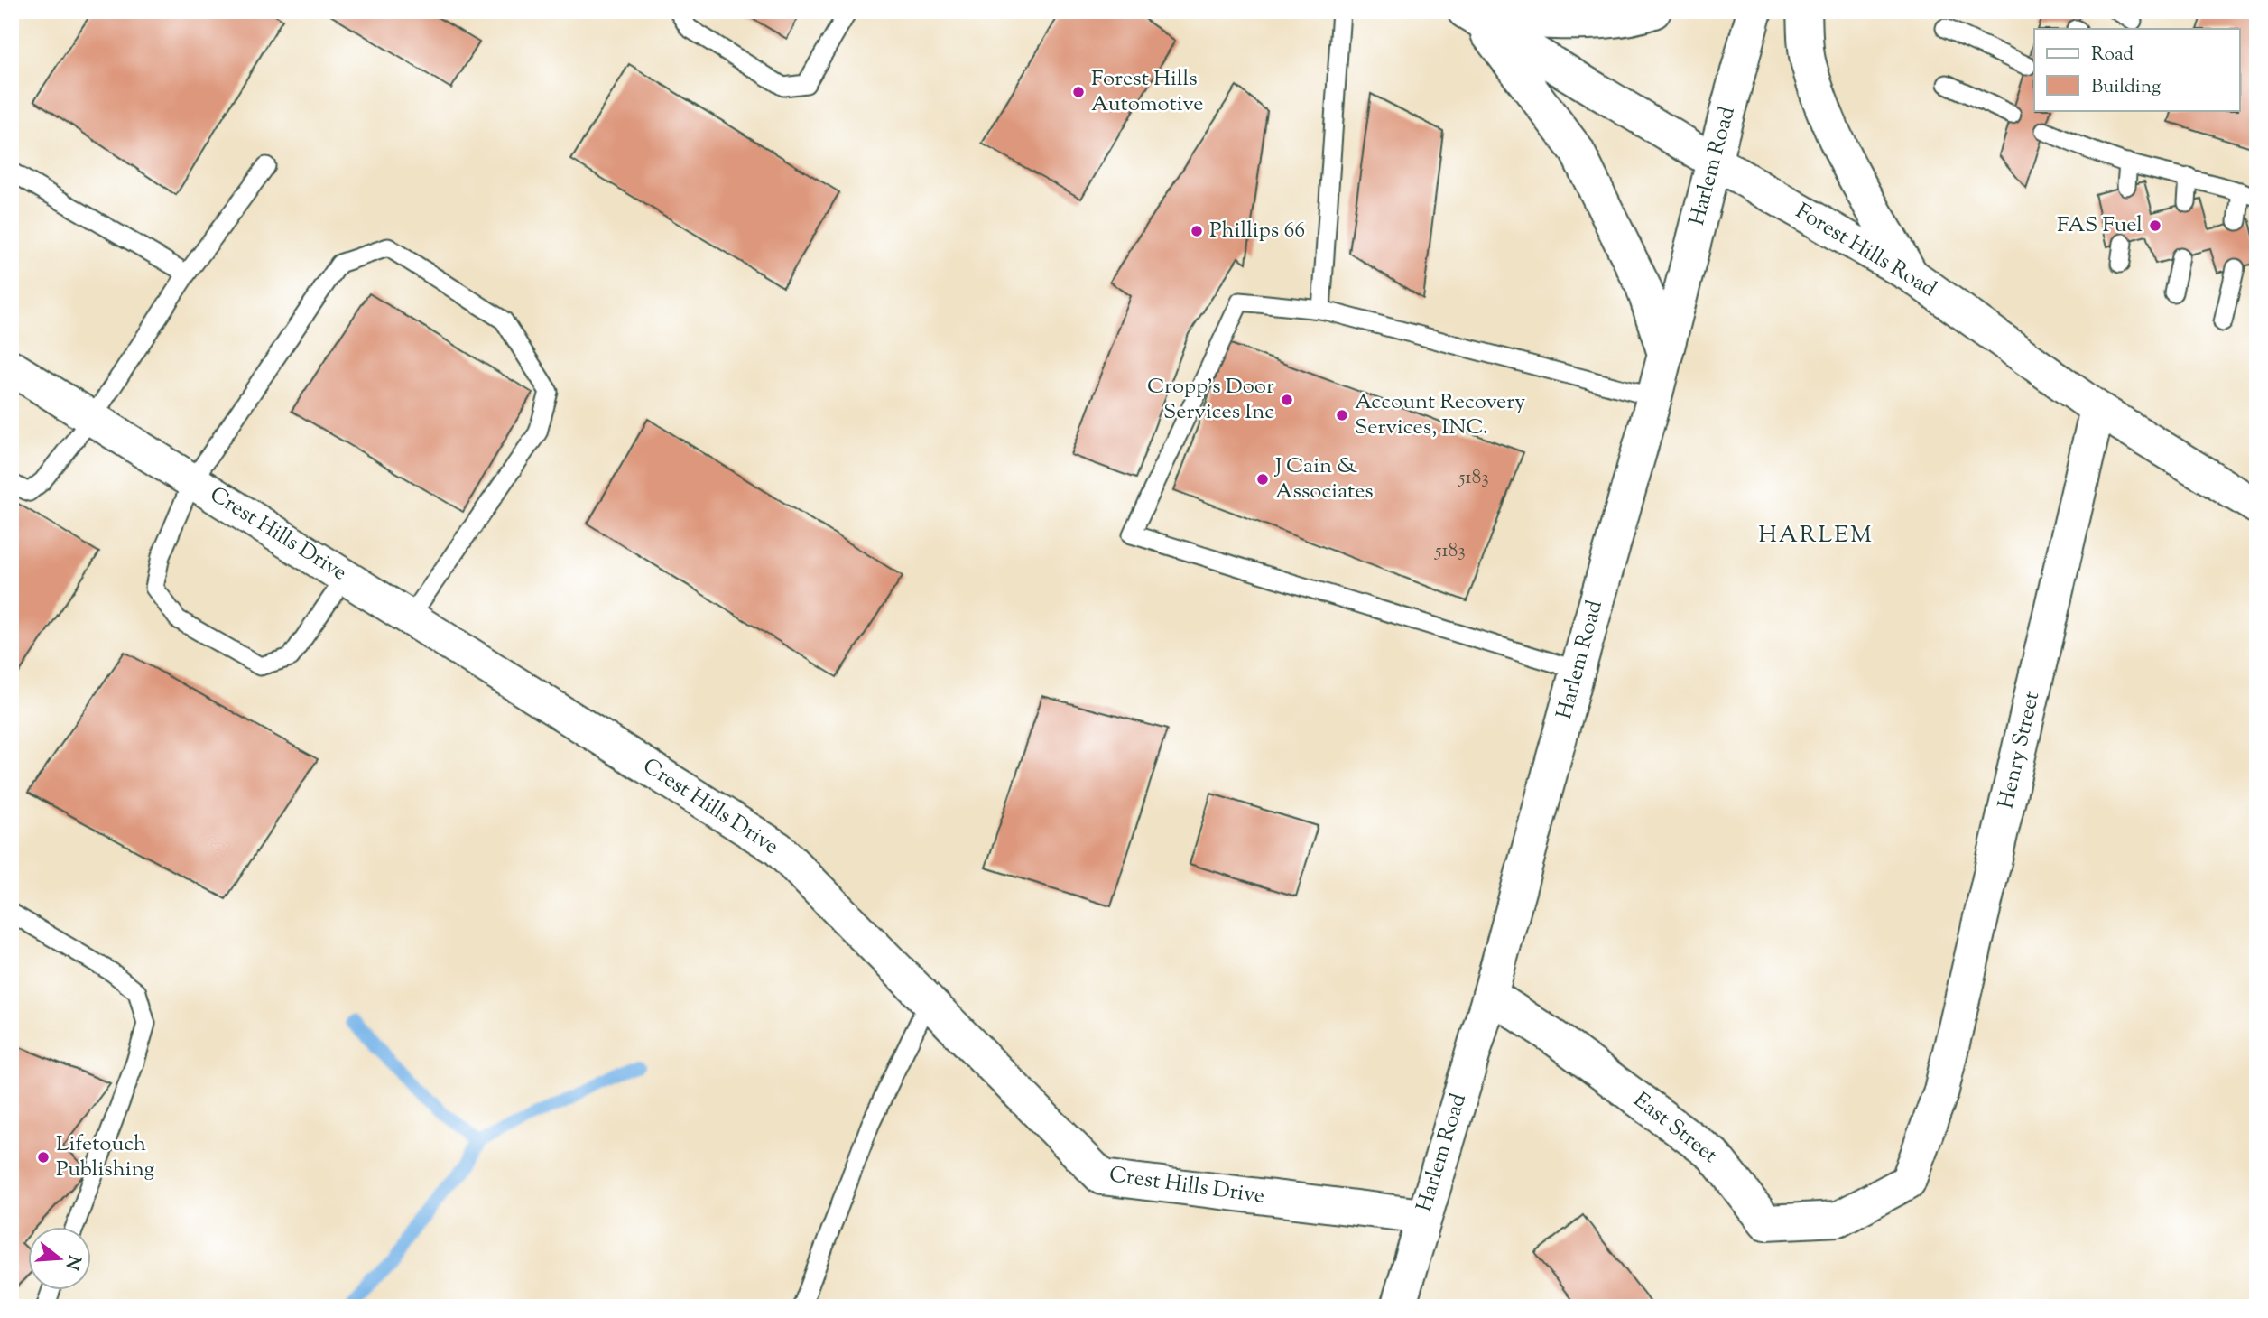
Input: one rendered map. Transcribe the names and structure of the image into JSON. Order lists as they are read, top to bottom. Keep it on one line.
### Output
{"streets":{"street":["Harlem Road","Forest Hills Road","Crest Hills Drive","Henry Street","East Street"]},"crossings":[["Harlem Road","Forest Hills Road"],["Harlem Road","Crest Hills Drive"],["Harlem Road","East Street"],["Forest Hills Road","Henry Street"],["Henry Street","East Street"]],"districts":["HARLEM"],"places":["Forest Hills Automotive","FAS Fuel","Phillips 66","Cropp's Door Services Inc","Account Recovery Services, INC.","J Cain & Associates","Lifetouch Publishing"],"house_numbers":["5183","5183"],"legend":["Road","Building"],"north":"right"}
